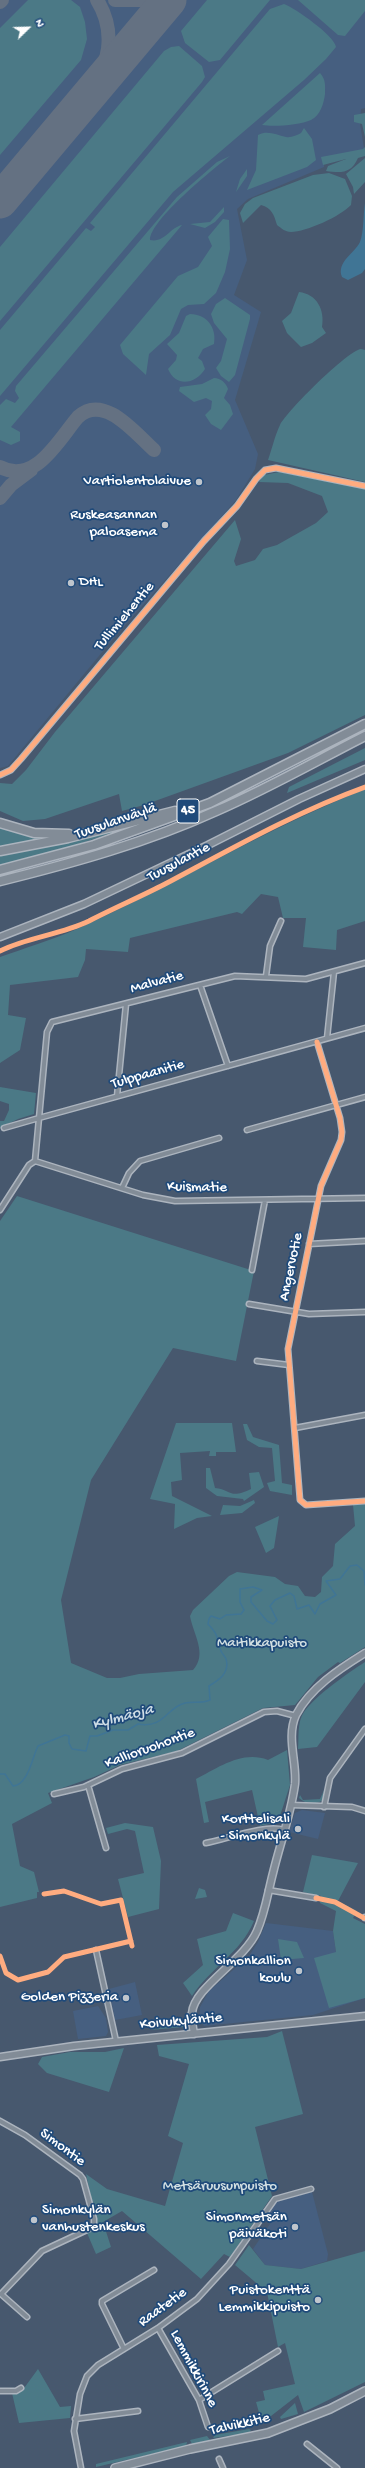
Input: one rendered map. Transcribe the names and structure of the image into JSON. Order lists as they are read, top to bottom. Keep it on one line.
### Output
{"streets":{"highway":["45","Tuusulanväylä"],"main road":["Tuusulantie","Koivukyläntie","Talvikkitie"],"street":["Tullimiehentie","Malvatie","Tulppaanitie","Kuismatie","Angervotie","Kallioruohontie","Simontie","Raatetie","Lemmikkirinne"]},"crossings":[["Malvatie","Tulppaanitie"],["Tulppaanitie","Angervotie"],["Kuismatie","Angervotie"],["Raatetie","Lemmikkirinne"]],"water":["Kylmäoja"],"parks":["Maitikkapuisto","Metsäruusunpuisto"],"places":["Vartiolentolaivue","Ruskeasannan paloasema","DHL","Korttelisali - Simonkylä","Simonkallion koulu","Golden Pizzeria","Simonkylän vanhustenkeskus","Simonmetsän päiväkoti","Puistokenttä Lemmikkipuisto"],"north":"top right"}
